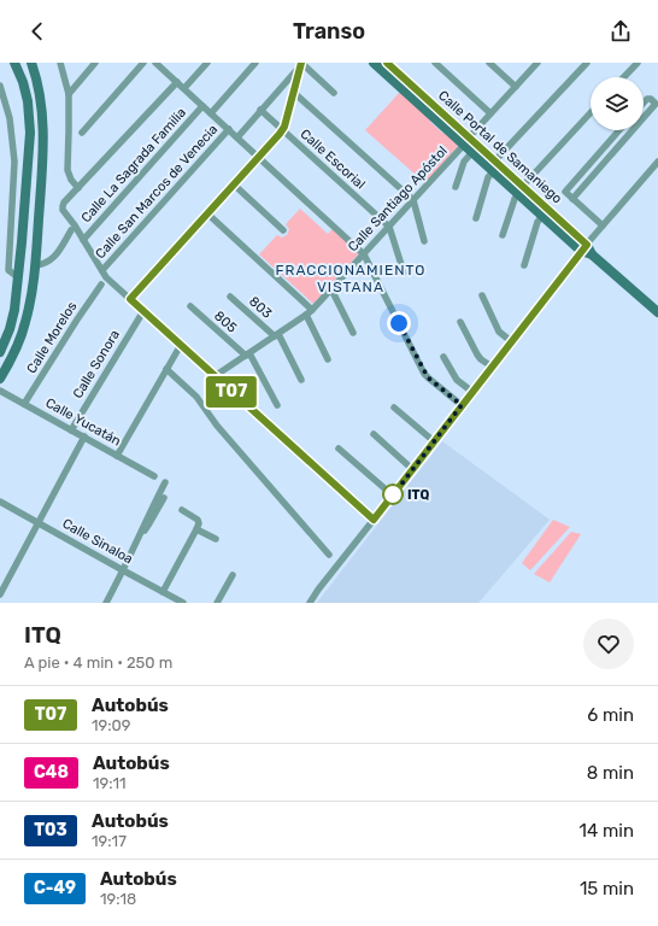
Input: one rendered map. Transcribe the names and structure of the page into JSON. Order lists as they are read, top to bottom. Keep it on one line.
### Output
{"streets":{"street":["Calle Portal de Samaniego","Calle Escorial","Calle La Sagrada Familia","Calle San Marcos de Venecia","Calle Santiago Apóstol","803","805","Calle Morelos","Calle Sonora","Calle Yucatán","Calle Sinaloa"]},"crossings":[["Calle Portal de Samaniego","Calle Santiago Apóstol"],["Calle Escorial","Calle San Marcos de Venecia"],["Calle Escorial","Calle Santiago Apóstol"],["Calle Santiago Apóstol","803"],["Calle Santiago Apóstol","805"],["Calle Morelos","Calle Yucatán"],["Calle Sonora","Calle Yucatán"]],"districts":["FRACCIONAMIENTO VISTANA"],"places":["ITQ"],"lines":["bus line T07"],"page":{"header":"Transo","on_map":"T07","heading":["ITQ","A pie · 4 min · 250 m"],"list":[{"mark":"T07","name":"Autobús","note":"19:09","value":"6 min"},{"mark":"C48","name":"Autobús","note":"19:11","value":"8 min"},{"mark":"T03","name":"Autobús","note":"19:17","value":"14 min"},{"mark":"C-49","name":"Autobús","note":"19:18","value":"15 min"}]}}
